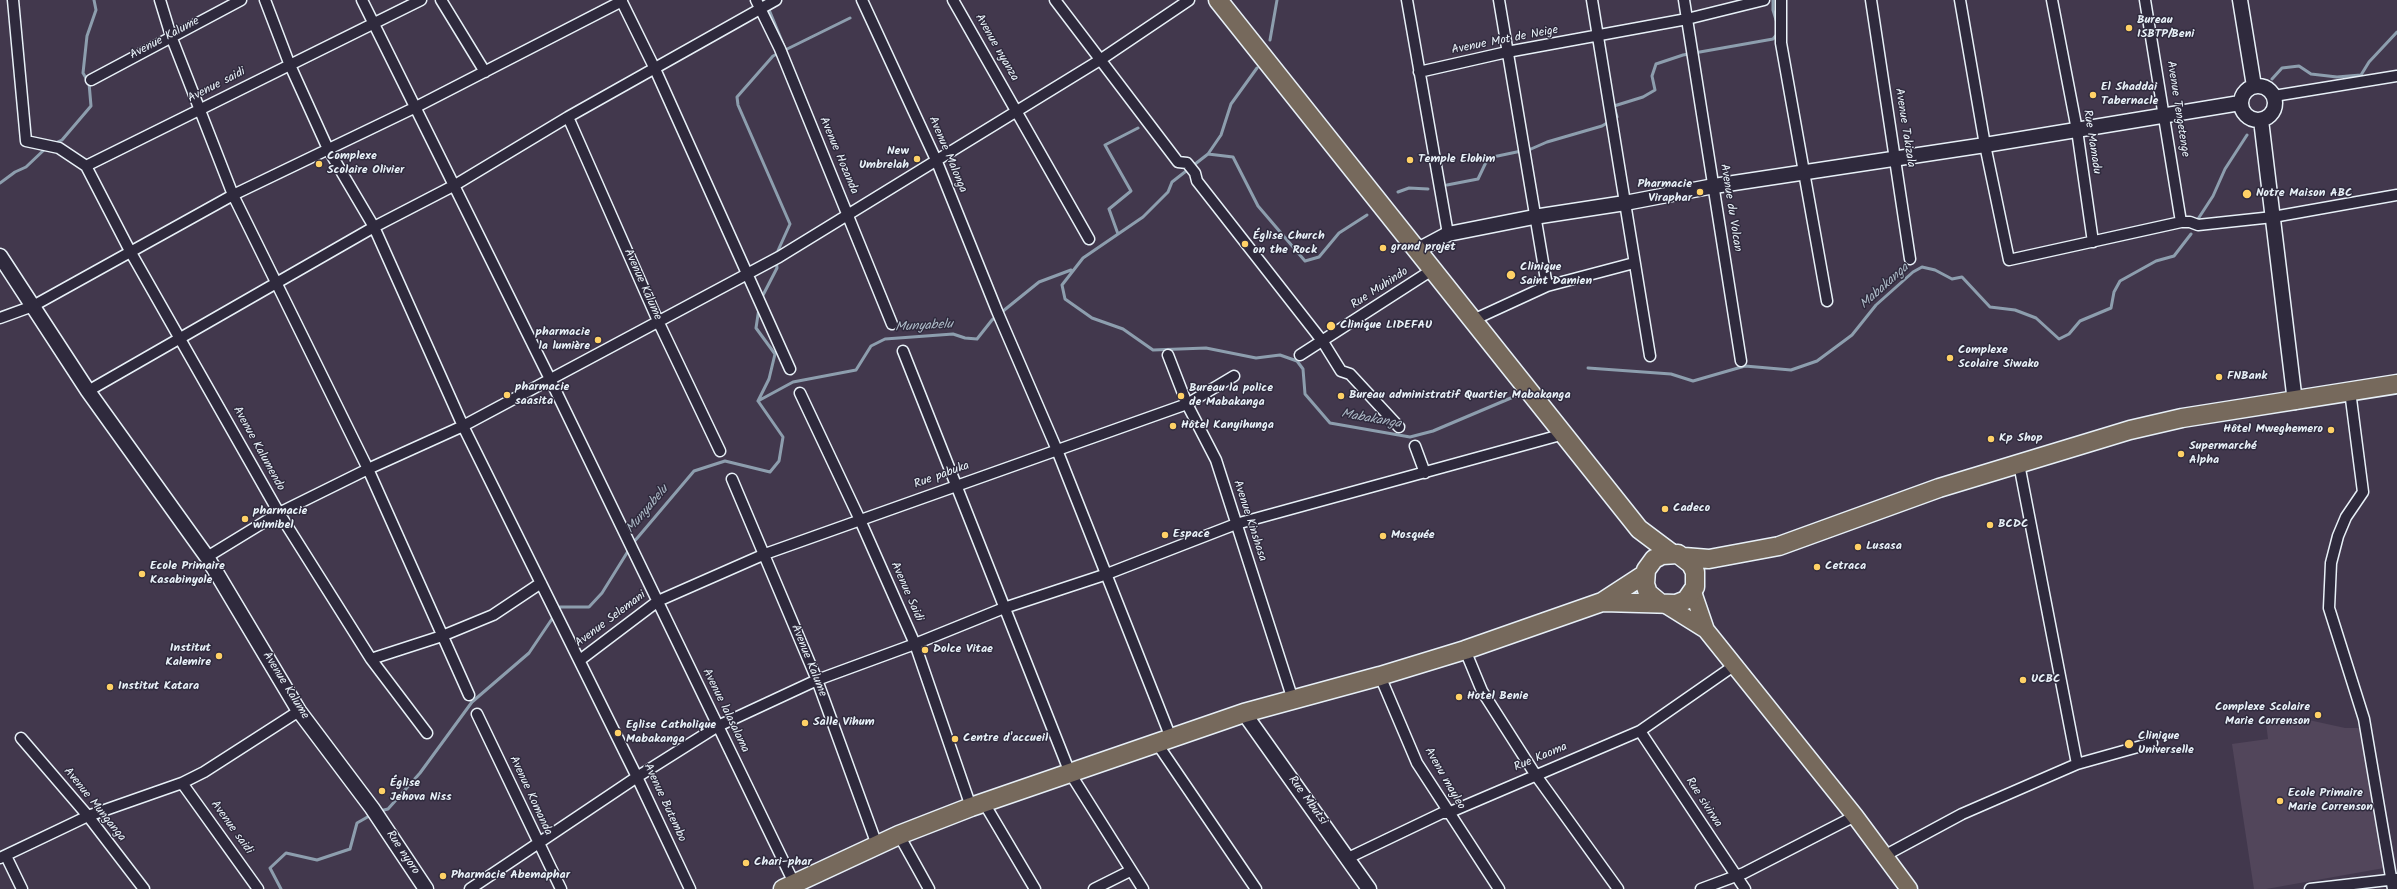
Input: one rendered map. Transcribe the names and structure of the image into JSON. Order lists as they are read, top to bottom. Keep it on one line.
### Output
{"streets":{"street":["Avenue Kalume","Avenue Mot de Neige","Avenue nyanza","Avenue saidi","Avenue Tengetenge","Avenue Takizala","Rue Mamadu","Avenue Malonga","Avenue Hozanda","Avenue du Volcan","Rue Muhindo","Avenue Kalumendo","Rue pabuka","Avenue Kinshasa","Avenue Saidi","Avenue Selemani","Avenue lalasalama","Rue Kaoma","Avenu mayleo","Avenue Komanda","Rue Mbutsi","Avenue Butembo","Rue sivirwa","Avenue Munganga","Rue nyoro"]},"crossings":[["Avenue Kalume","Rue pabuka"],["Avenue Kalume","Rue nyoro"],["Avenue Mot de Neige","Avenue du Volcan"],["Avenue saidi","Avenue Kalumendo"],["Avenue saidi","Avenue Butembo"],["Avenue Malonga","Rue pabuka"],["Rue pabuka","Avenue Kinshasa"],["Rue pabuka","Avenue Saidi"],["Rue pabuka","Avenue Selemani"],["Rue pabuka","Avenue lalasalama"],["Avenue Selemani","Avenue lalasalama"],["Avenue Selemani","Avenue Butembo"],["Rue Kaoma","Avenu mayleo"],["Rue Kaoma","Rue Mbutsi"],["Rue Kaoma","Rue sivirwa"]],"water":["Mabakanga","Munyabelu"],"places":["Bureau ISBTP/Beni","El Shaddai Tabernacle","New Umbrelah","Temple Elohim","Complexe Scolaire Olivier","Pharmacie Viraphar","Notre Maison ABC","Église Church on the Rock","grand projet","Clinique Saint Damien","Clinique LIDEFAU","pharmacie la lumière","Complexe Scolaire Siwako","FNBank","pharmacie saasita","Bureau la police de Mabakanga","Bureau administratif Quartier Mabakanga","Hôtel Kanyihunga","Hôtel Mweghemero","Kp Shop","Supermarché Alpha","Cadeco","pharmacie wimibel","BCDC","Espace","Mosquée","Lusasa","Cetraca","Ecole Primaire Kasabinyole","Dolce Vitae","Institut Kalemire","UCBC","Institut Katara","Hotel Benie","Complexe Scolaire Marie Correnson","Salle Vihum","Eglise Catholique Mabakanga","Centre d'accueil","Clinique Universelle","Église Jehova Niss","Ecole Primaire Marie Correnson","Chari-phar","Pharmacie Abemaphar"]}
